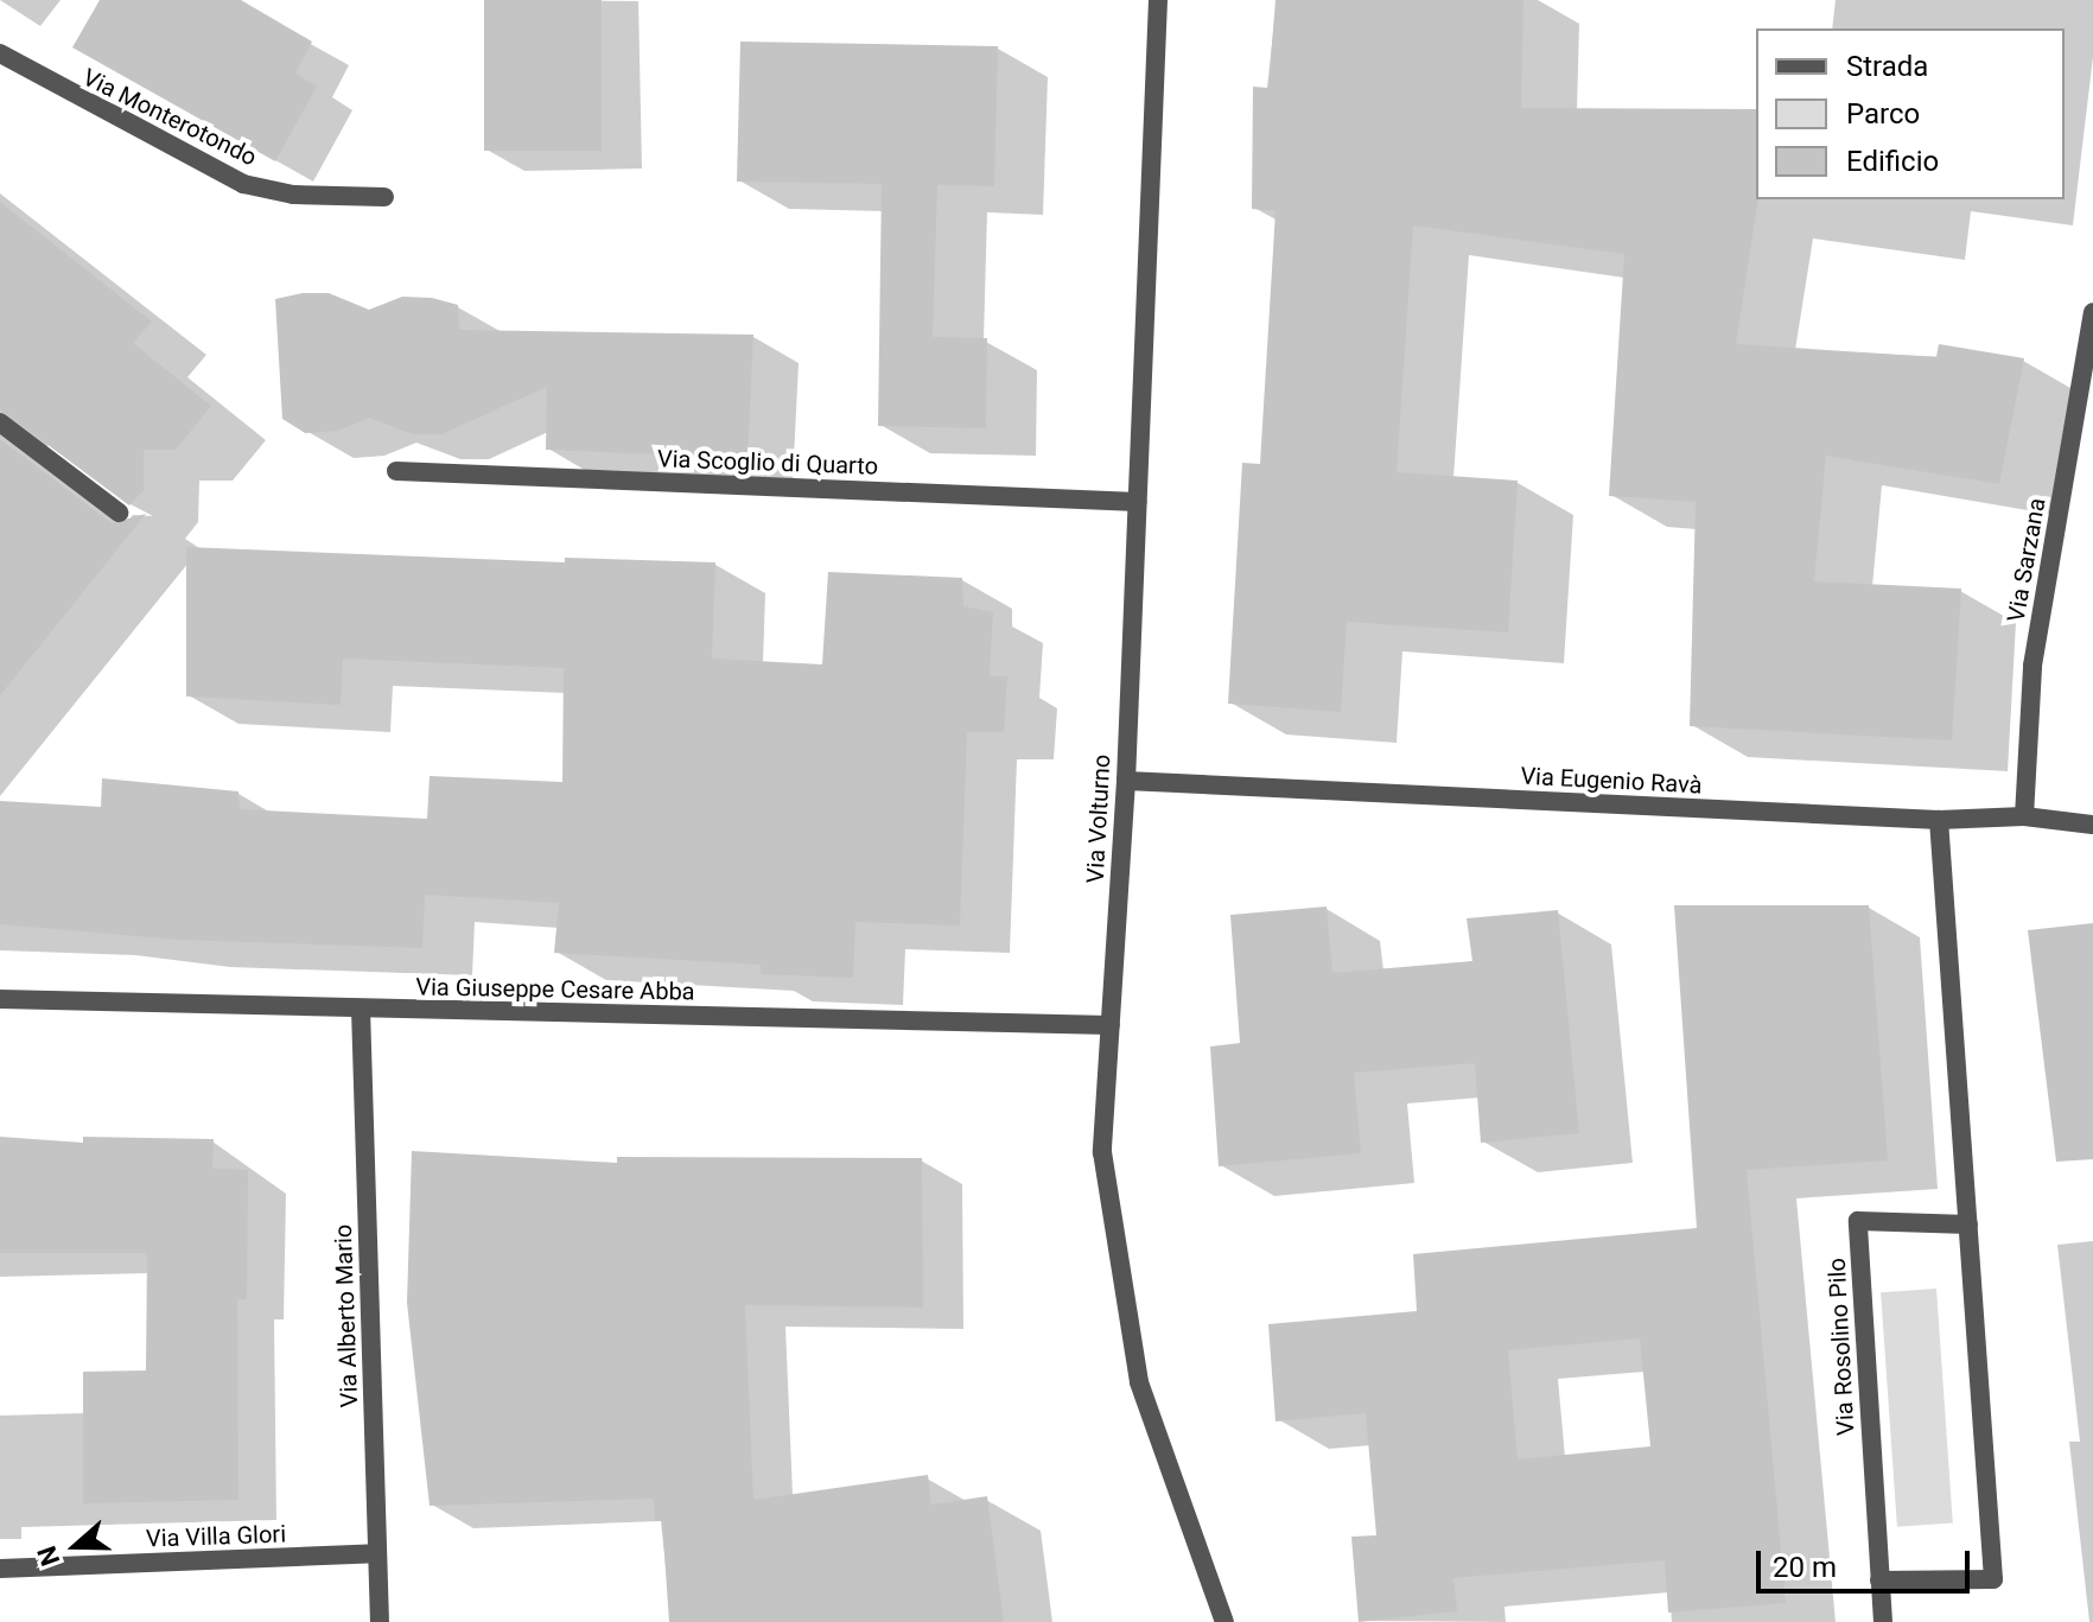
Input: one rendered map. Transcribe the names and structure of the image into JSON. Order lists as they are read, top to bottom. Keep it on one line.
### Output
{"streets":{"street":["Via Monterotondo","Via Scoglio di Quarto","Via Sarzana","Via Eugenio Ravà","Via Volturno","Via Giuseppe Cesare Abba","Via Alberto Mario","Via Rosolino Pilo","Via Villa Glori"]},"crossings":[["Via Scoglio di Quarto","Via Volturno"],["Via Sarzana","Via Eugenio Ravà"],["Via Eugenio Ravà","Via Volturno"],["Via Volturno","Via Giuseppe Cesare Abba"],["Via Giuseppe Cesare Abba","Via Alberto Mario"],["Via Alberto Mario","Via Villa Glori"]],"legend":["Strada","Parco","Edificio"],"scale_bar":"20 m","north":"left"}
